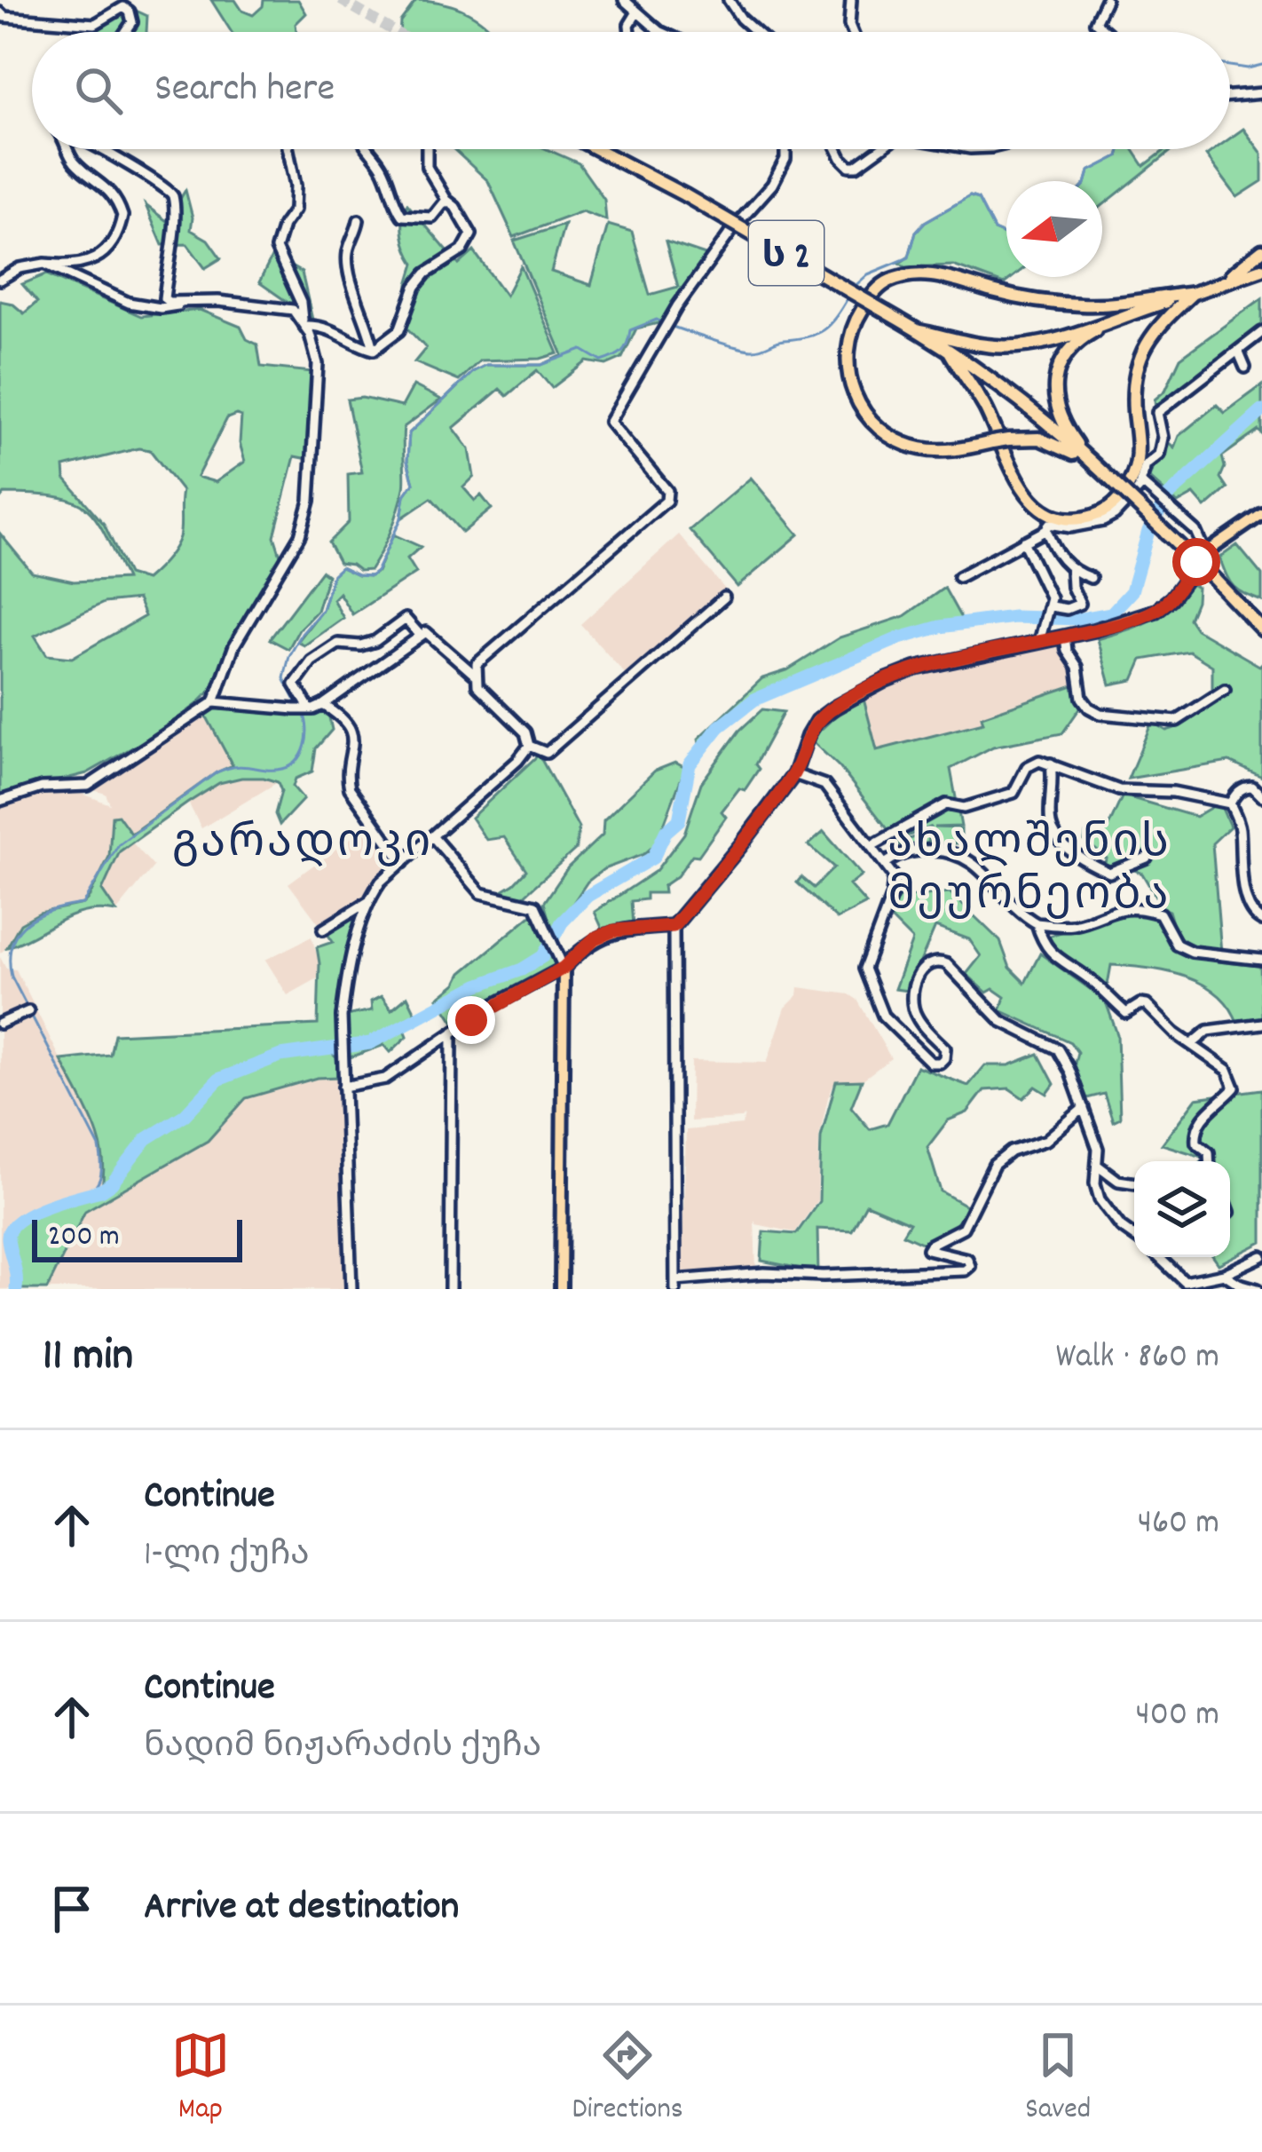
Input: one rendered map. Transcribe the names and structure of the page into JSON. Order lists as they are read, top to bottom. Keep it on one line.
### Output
{"streets":{"highway":["ს 2"]},"districts":["გარადოკი","ახალშენის მეურნეობა"],"scale_bar":"200 m","north":"left","page":{"search":"Search here","scale":"200 m","heading":["11 min","Walk · 860 m"],"list":[["Continue","1-ლი ქუჩა","460 m"],["Continue","ნადიმ ნიჟარაძის ქუჩა","400 m"],"Arrive at destination"],"nav":["Map","Directions","Saved"]}}
